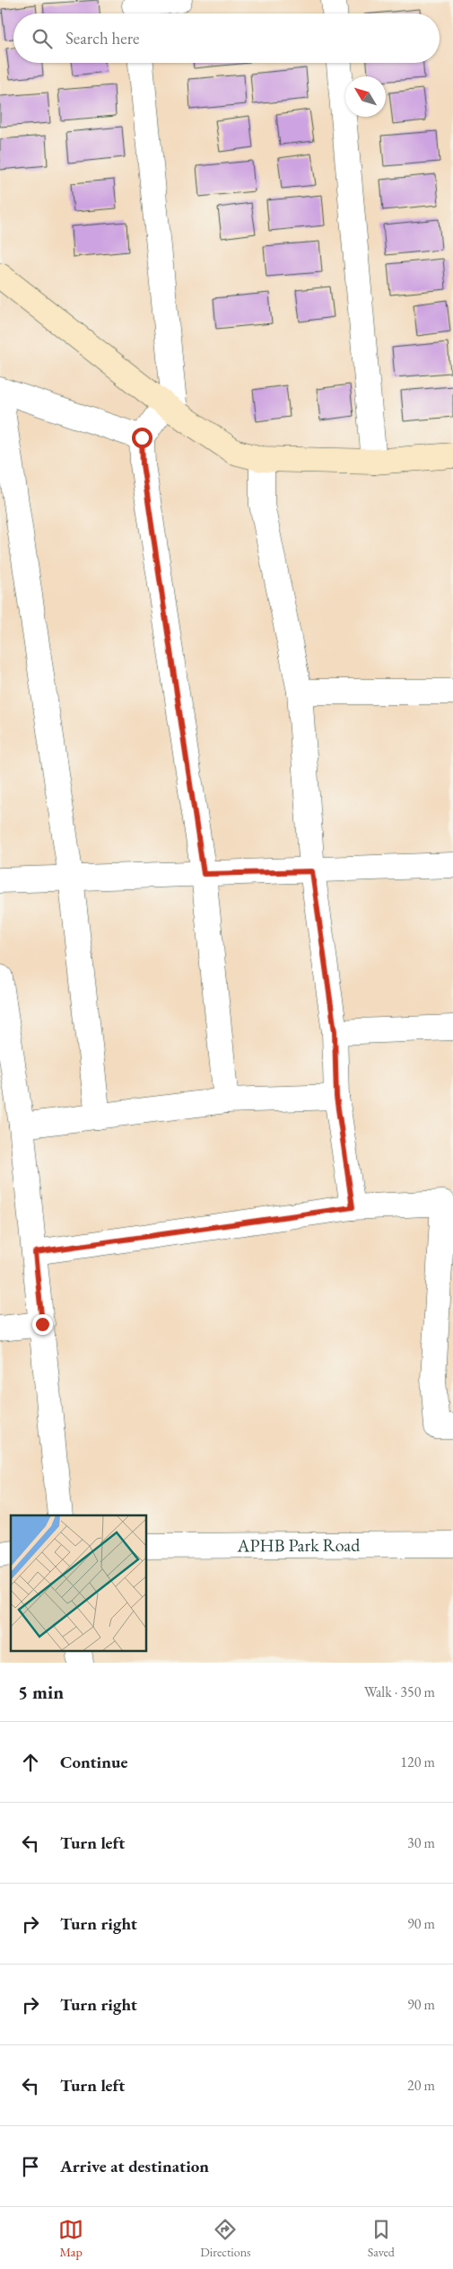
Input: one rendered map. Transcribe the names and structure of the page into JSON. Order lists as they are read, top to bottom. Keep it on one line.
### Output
{"streets":{"street":["APHB Park Road"]},"north":"top left","page":{"search":"Search here","heading":["5 min","Walk · 350 m"],"list":[["Continue","120 m"],["Turn left","30 m"],["Turn right","90 m"],["Turn right","90 m"],["Turn left","20 m"],"Arrive at destination"],"nav":["Map","Directions","Saved"]}}
